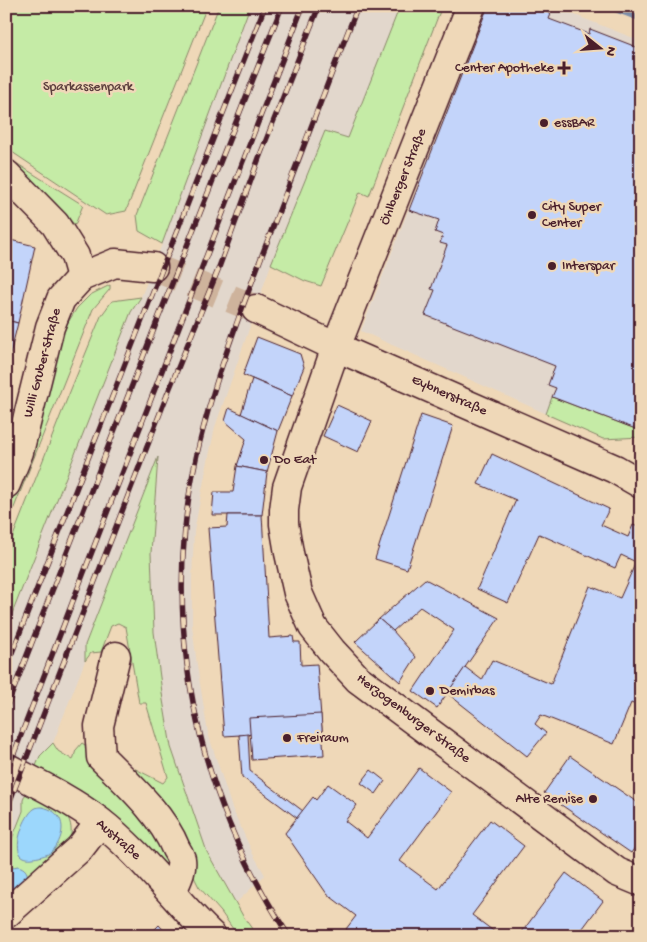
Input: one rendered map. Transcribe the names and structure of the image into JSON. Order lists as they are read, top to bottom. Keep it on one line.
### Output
{"streets":{"street":["Öhlberger Straße","Willi Gruber-Straße","Eybnerstraße","Herzogenburger Straße","Austraße"]},"crossings":[["Öhlberger Straße","Eybnerstraße"],["Öhlberger Straße","Herzogenburger Straße"],["Eybnerstraße","Herzogenburger Straße"]],"parks":["Sparkassenpark"],"places":{"health":["Center Apotheke"],"other":["essBAR","City Super Center","Interspar","Do Eat","Demirbas","Freiraum","Alte Remise"]},"north":"right"}
